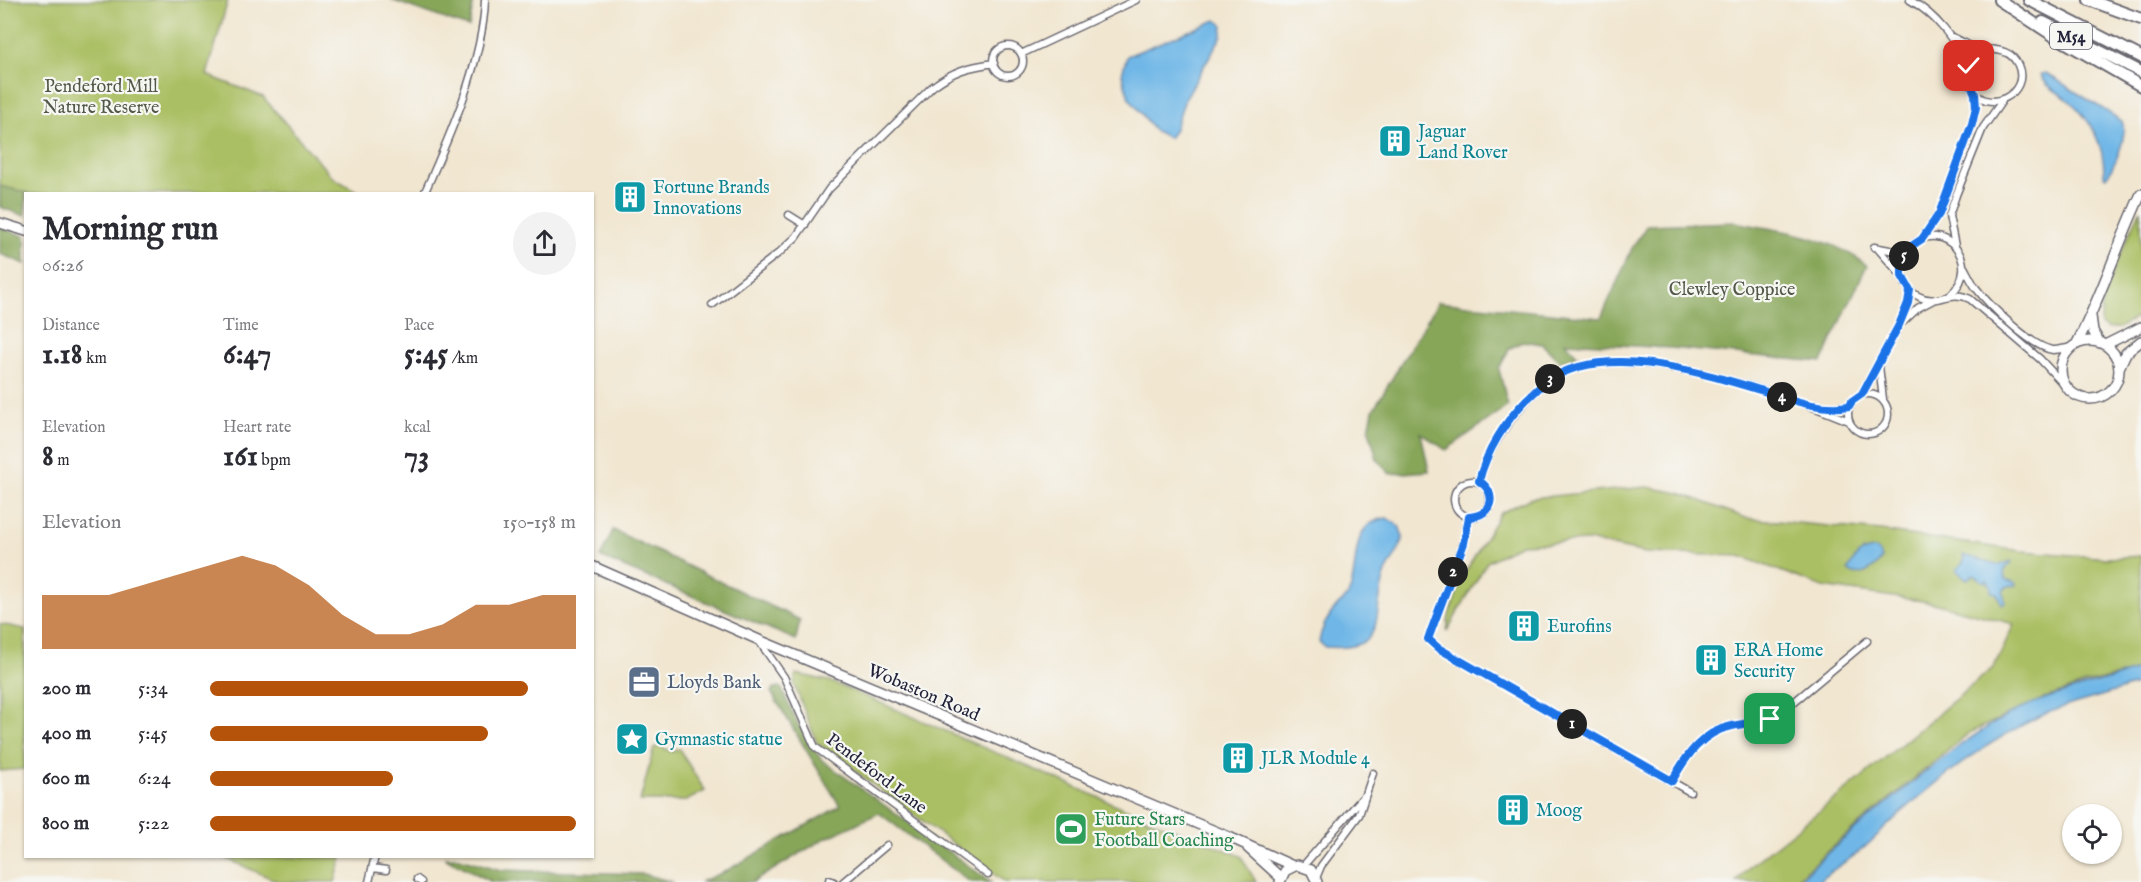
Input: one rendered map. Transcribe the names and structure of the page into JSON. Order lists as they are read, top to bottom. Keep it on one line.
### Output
{"streets":{"highway":["M54"],"street":["Wobaston Road","Pendeford Lane"]},"crossings":[["Wobaston Road","Pendeford Lane"]],"parks":["Pendeford Mill Nature Reserve","Clewley Coppice"],"places":{"building":["Jaguar Land Rover","Fortune Brands Innovations","Eurofins","ERA Home Security","JLR Module 4","Moog"],"office":["Lloyds Bank"],"place":["Gymnastic statue"],"sports":["Future Stars Football Coaching"]},"page":{"heading":["Morning run","06:26"],"pins":["5","3","4","2","1"],"stats":[["Distance","1.18 km"],["Time","6:47"],["Pace","5:45 /km"],["Elevation","8 m"],["Heart rate","161 bpm"],["kcal","73"]],"chart":["Elevation","150–158 m"],"list":[{"name":"200 m","note":"5:34"},{"name":"400 m","note":"5:45"},{"name":"600 m","note":"6:24"},{"name":"800 m","note":"5:22"}]}}
